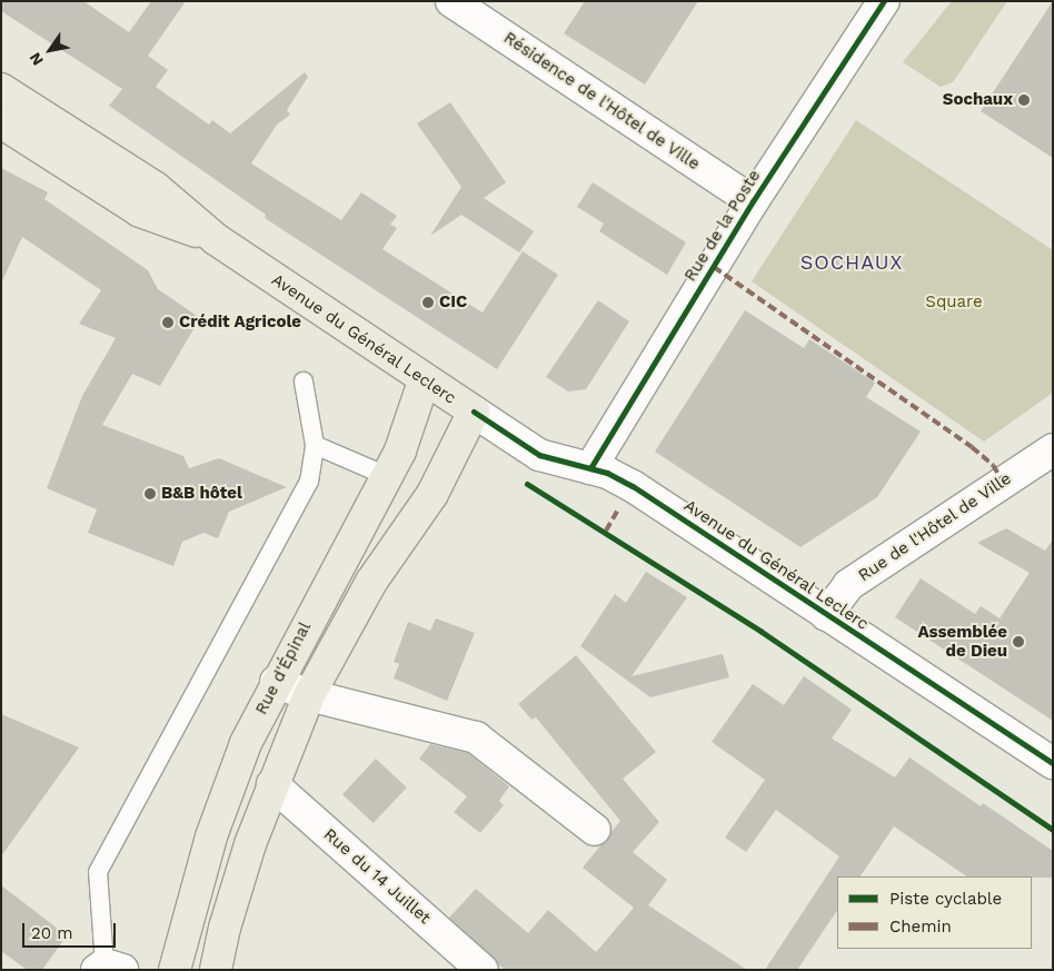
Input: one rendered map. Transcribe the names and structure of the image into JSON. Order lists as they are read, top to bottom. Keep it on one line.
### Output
{"streets":{"main road":["Avenue du Général Leclerc","Rue d'Épinal"],"street":["Résidence de l'Hôtel de Ville","Rue de la Poste","Rue de l'Hôtel de Ville","Rue du 14 Juillet"]},"crossings":[["Résidence de l'Hôtel de Ville","Rue de la Poste"],["Rue de la Poste","Avenue du Général Leclerc"],["Avenue du Général Leclerc","Rue de l'Hôtel de Ville"],["Avenue du Général Leclerc","Rue d'Épinal"],["Rue d'Épinal","Rue du 14 Juillet"]],"districts":["SOCHAUX"],"parks":["Square"],"places":["Sochaux","CIC","Crédit Agricole","B&B hôtel","Assemblée de Dieu"],"legend":["Piste cyclable","Chemin"],"scale_bar":"20 m","north":"bottom left"}
